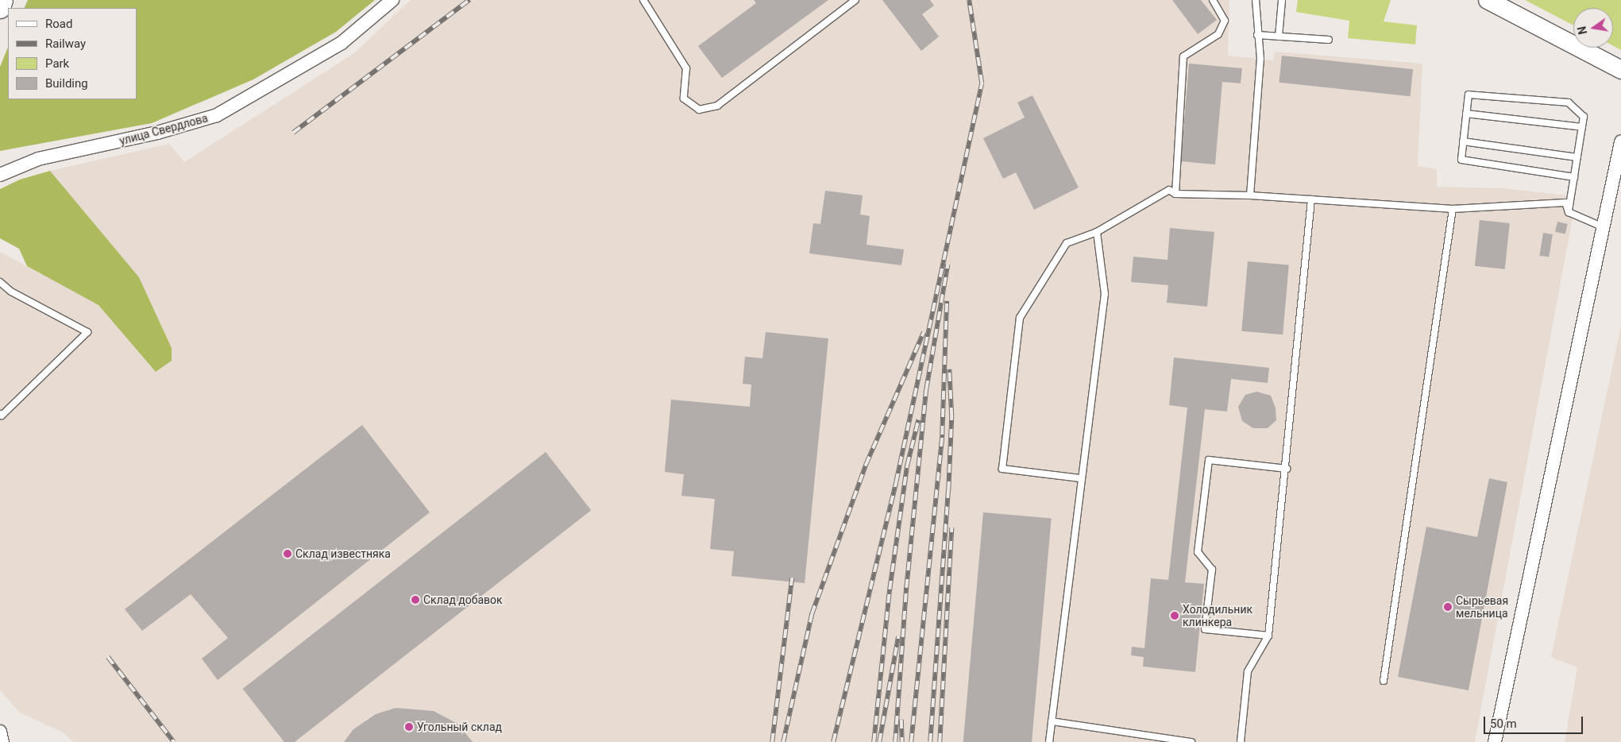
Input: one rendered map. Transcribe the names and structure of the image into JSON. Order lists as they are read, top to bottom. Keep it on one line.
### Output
{"streets":{"street":["улица Свердлова"]},"places":["Склад известняка","Склад добавок","Сырьевая мельница","Холодильник клинкера","Угольный склад"],"legend":["Road","Railway","Park","Building"],"scale_bar":"50 m","north":"left"}
